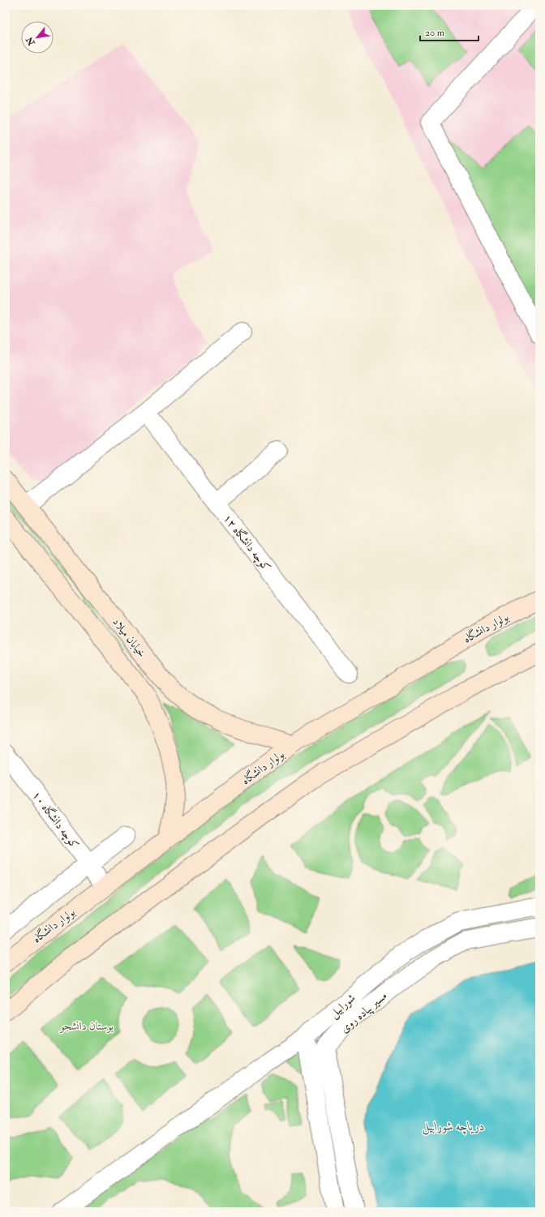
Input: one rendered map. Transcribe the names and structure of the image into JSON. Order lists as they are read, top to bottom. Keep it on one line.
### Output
{"streets":{"main road":["بولوار دانشگاه","خیابان میلاد"],"street":["کوچه دانشگاه ۱۲","کوچه دانشگاه ۱۰","شورابیل","مسیر پیاده روی"]},"crossings":[["بولوار دانشگاه","خیابان میلاد"],["بولوار دانشگاه","کوچه دانشگاه ۱۰"]],"water":["دریاچه شورابیل"],"parks":["بوستان دانشجو"],"scale_bar":"20 m","north":"bottom left"}
